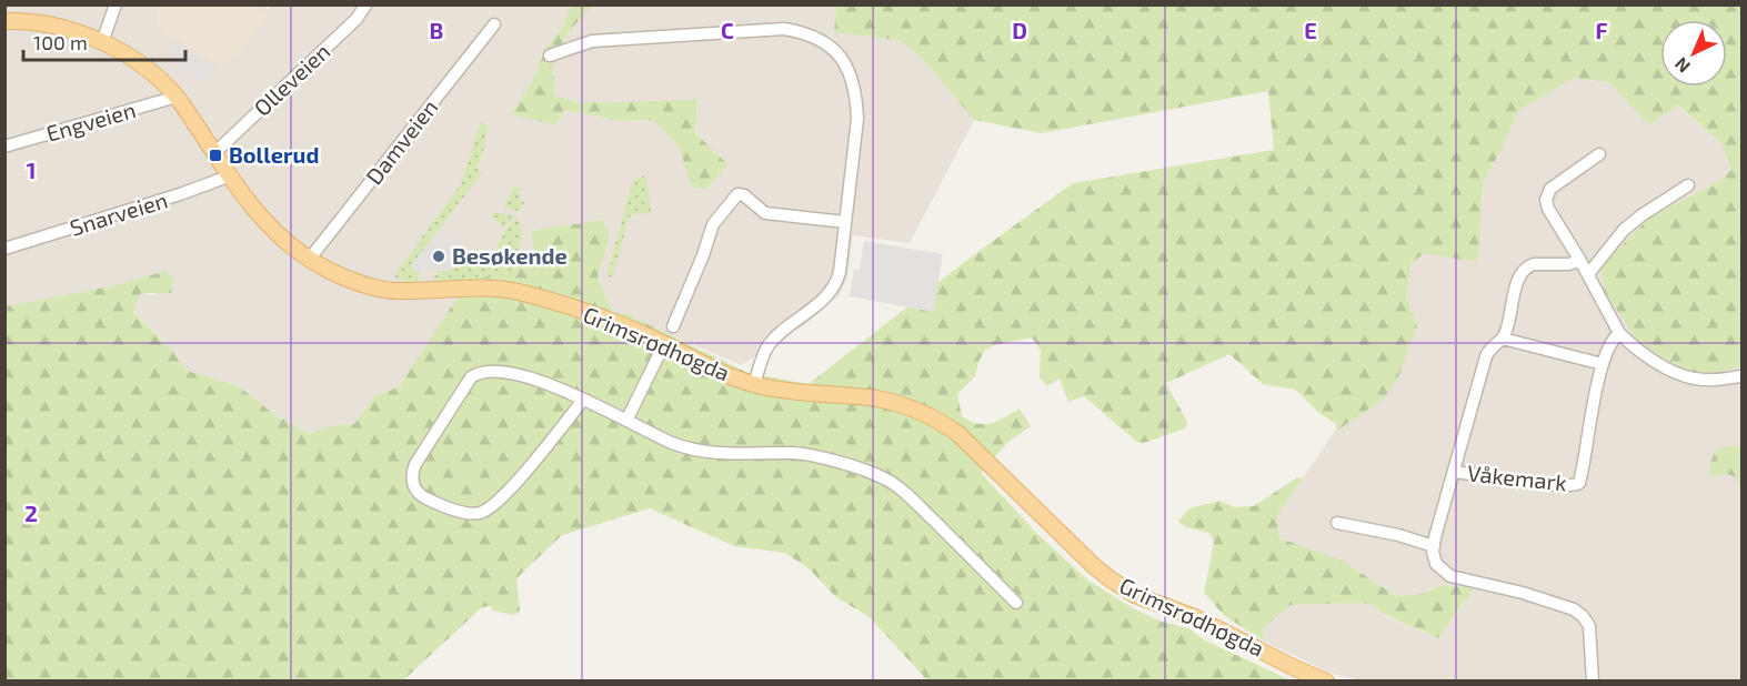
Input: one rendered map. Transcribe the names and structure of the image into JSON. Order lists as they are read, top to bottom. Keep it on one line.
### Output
{"streets":{"main road":["Grimsrødhøgda"],"street":["Olleveien","Engveien","Damveien","Snarveien","Våkemark"]},"crossings":[["Olleveien","Grimsrødhøgda"],["Engveien","Grimsrødhøgda"],["Damveien","Grimsrødhøgda"],["Snarveien","Grimsrødhøgda"]],"places":{"transit":["Bollerud"],"other":["Besøkende"]},"scale_bar":"100 m","north":"bottom left","grid":{"columns":["B","C","D","E","F"],"rows":["1","2"]}}
